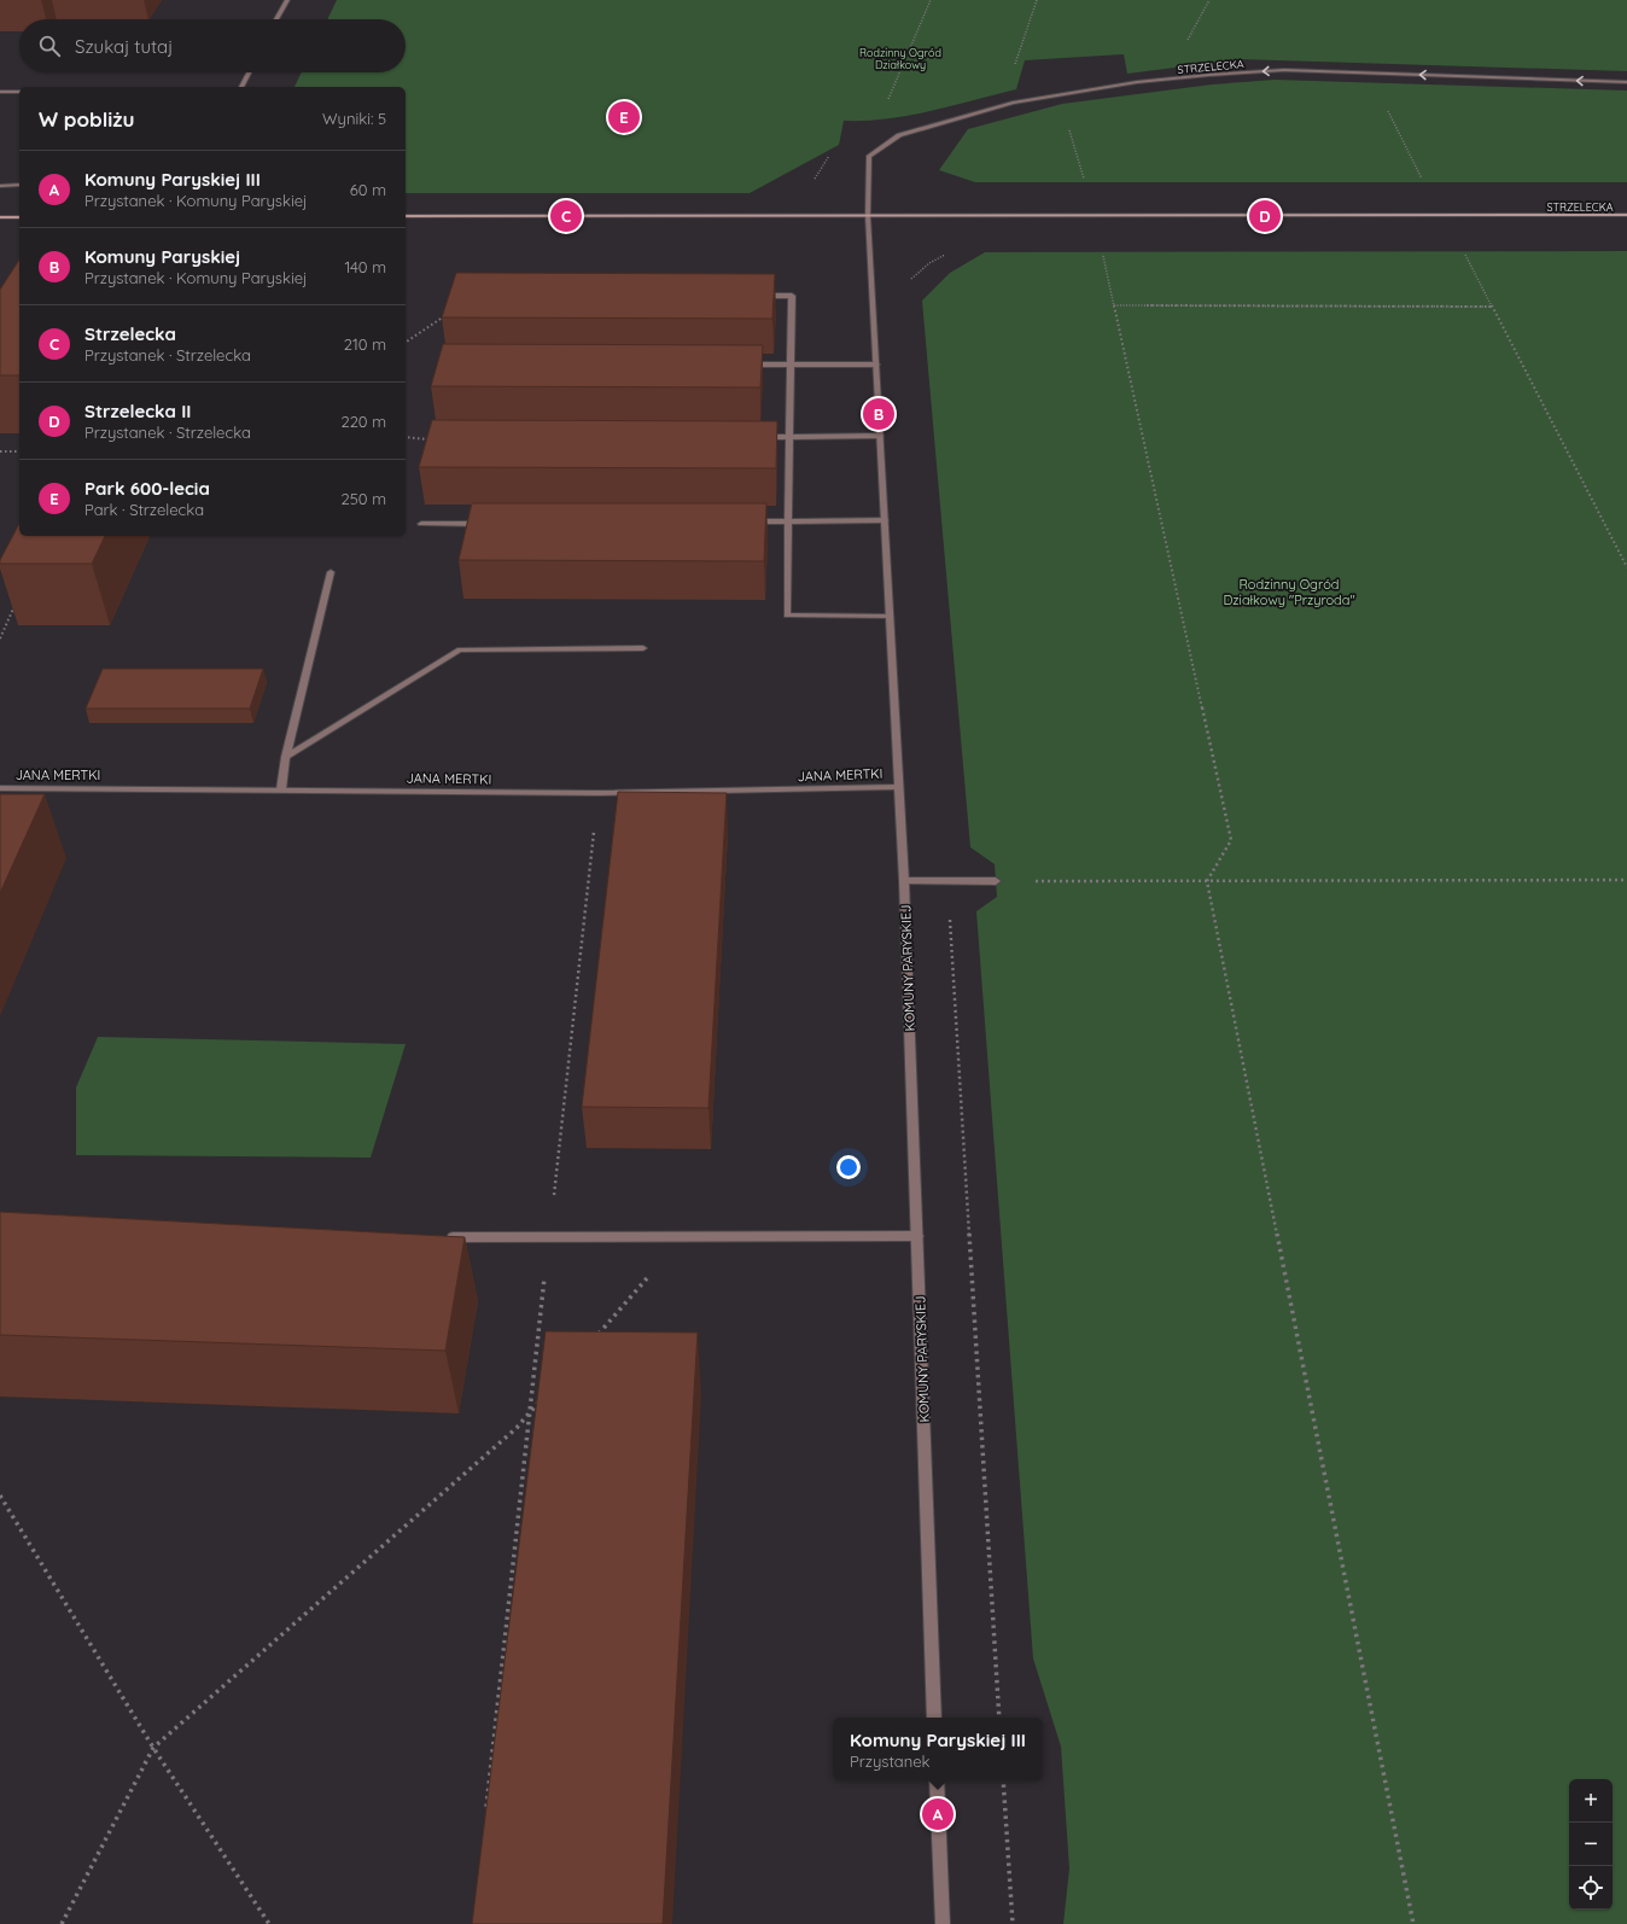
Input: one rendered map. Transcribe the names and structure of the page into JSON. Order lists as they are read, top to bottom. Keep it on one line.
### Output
{"streets":{"street":["STRZELECKA","JANA MERTKI","KOMUNY PARYSKIEJ"]},"crossings":[["STRZELECKA","KOMUNY PARYSKIEJ"],["JANA MERTKI","KOMUNY PARYSKIEJ"]],"one_way":["STRZELECKA"],"parks":["Rodzinny Ogród Działkowy","Rodzinny Ogród Działkowy \"Przyroda\""],"page":{"search":"Szukaj tutaj","heading":["W pobliżu","Wyniki: 5"],"pins":["E","C","D","B","A"],"list":[{"mark":"A","name":"Komuny Paryskiej III","note":"Przystanek · Komuny Paryskiej","value":"60 m"},{"mark":"B","name":"Komuny Paryskiej","note":"Przystanek · Komuny Paryskiej","value":"140 m"},{"mark":"C","name":"Strzelecka","note":"Przystanek · Strzelecka","value":"210 m"},{"mark":"D","name":"Strzelecka II","note":"Przystanek · Strzelecka","value":"220 m"},{"mark":"E","name":"Park 600-lecia","note":"Park · Strzelecka","value":"250 m"}],"popup":["Komuny Paryskiej III","Przystanek"],"map_buttons":["+","−"]}}
